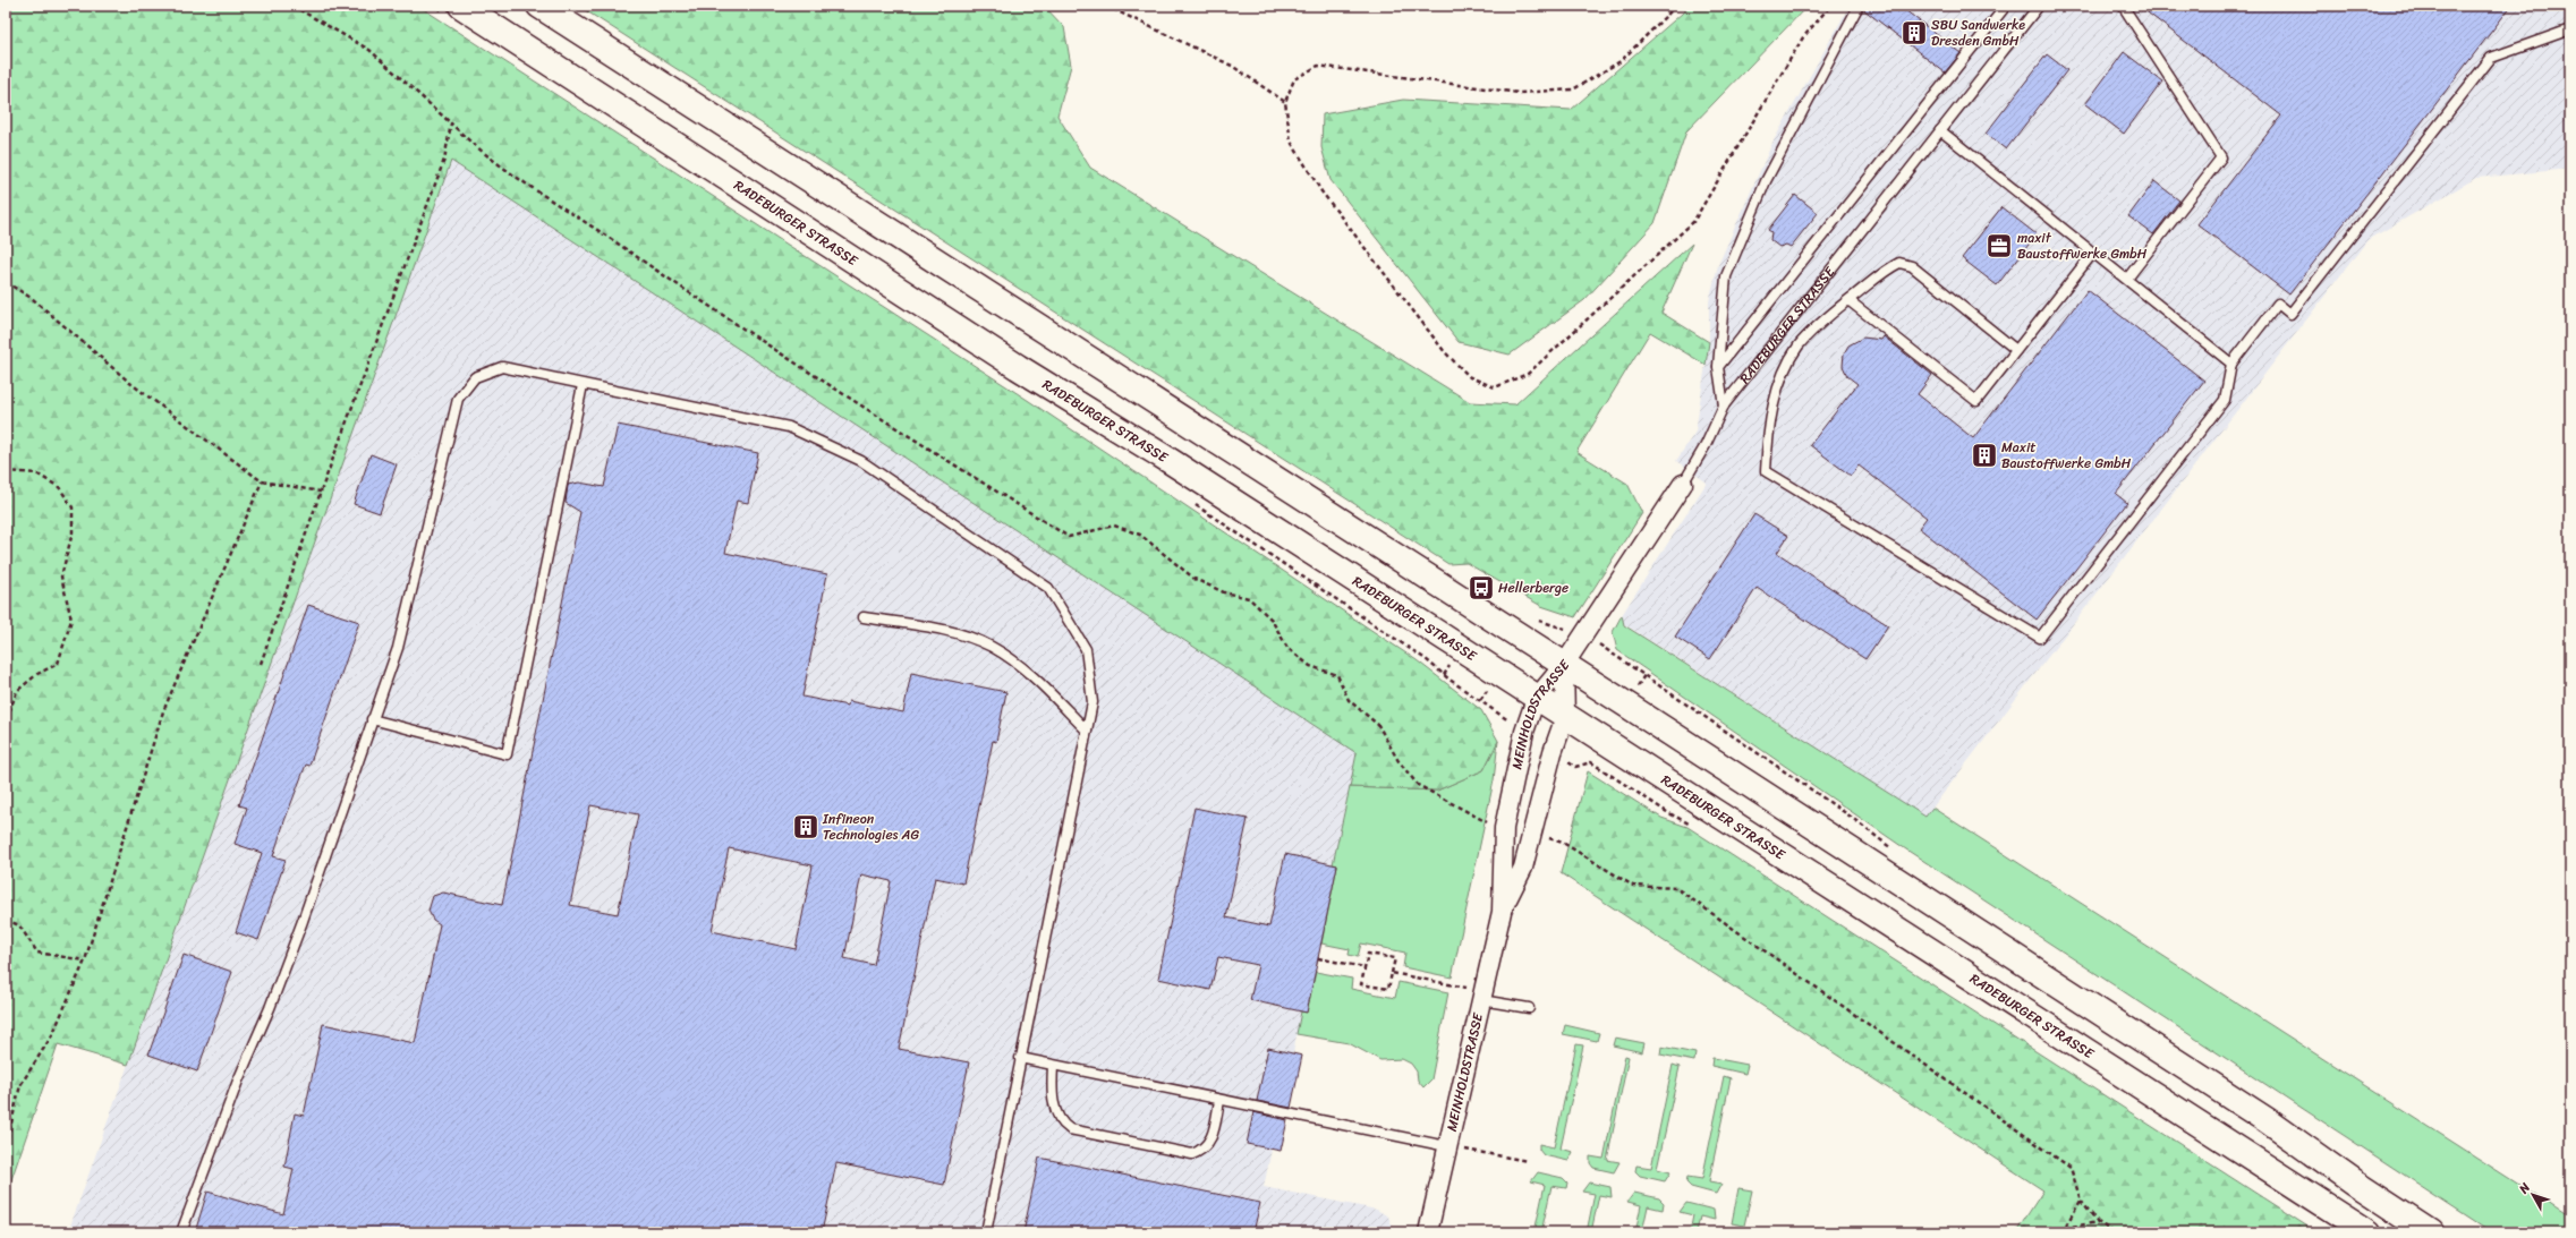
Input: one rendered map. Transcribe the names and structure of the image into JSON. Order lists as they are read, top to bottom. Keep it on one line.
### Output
{"streets":{"main road":["RADEBURGER STRASSE"],"street":["MEINHOLDSTRASSE"]},"crossings":[["RADEBURGER STRASSE","MEINHOLDSTRASSE"]],"places":{"building":["SBU Sandwerke Dresden GmbH","Maxit Baustoffwerke GmbH","Infineon Technologies AG"],"office":["maxit Baustoffwerke GmbH"],"bus stop":["Hellerberge"]},"north":"top left"}
